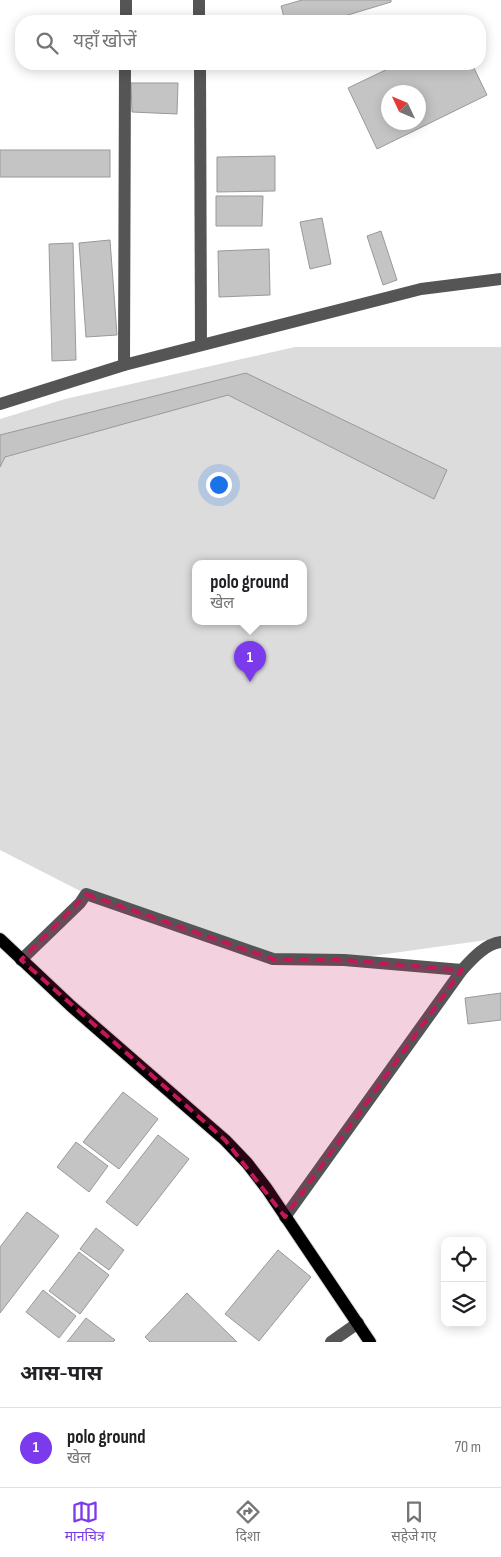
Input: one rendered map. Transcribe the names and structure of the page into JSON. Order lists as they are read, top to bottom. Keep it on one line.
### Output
{"north":"top left","page":{"search":"यहाँ खोजें","popup":["polo ground","खेल"],"pins":"1","heading":"आस-पास","list":[{"mark":"1","name":"polo ground","note":"खेल","value":"70 m"}],"nav":["मानचित्र","दिशा","सहेजे गए"]}}
